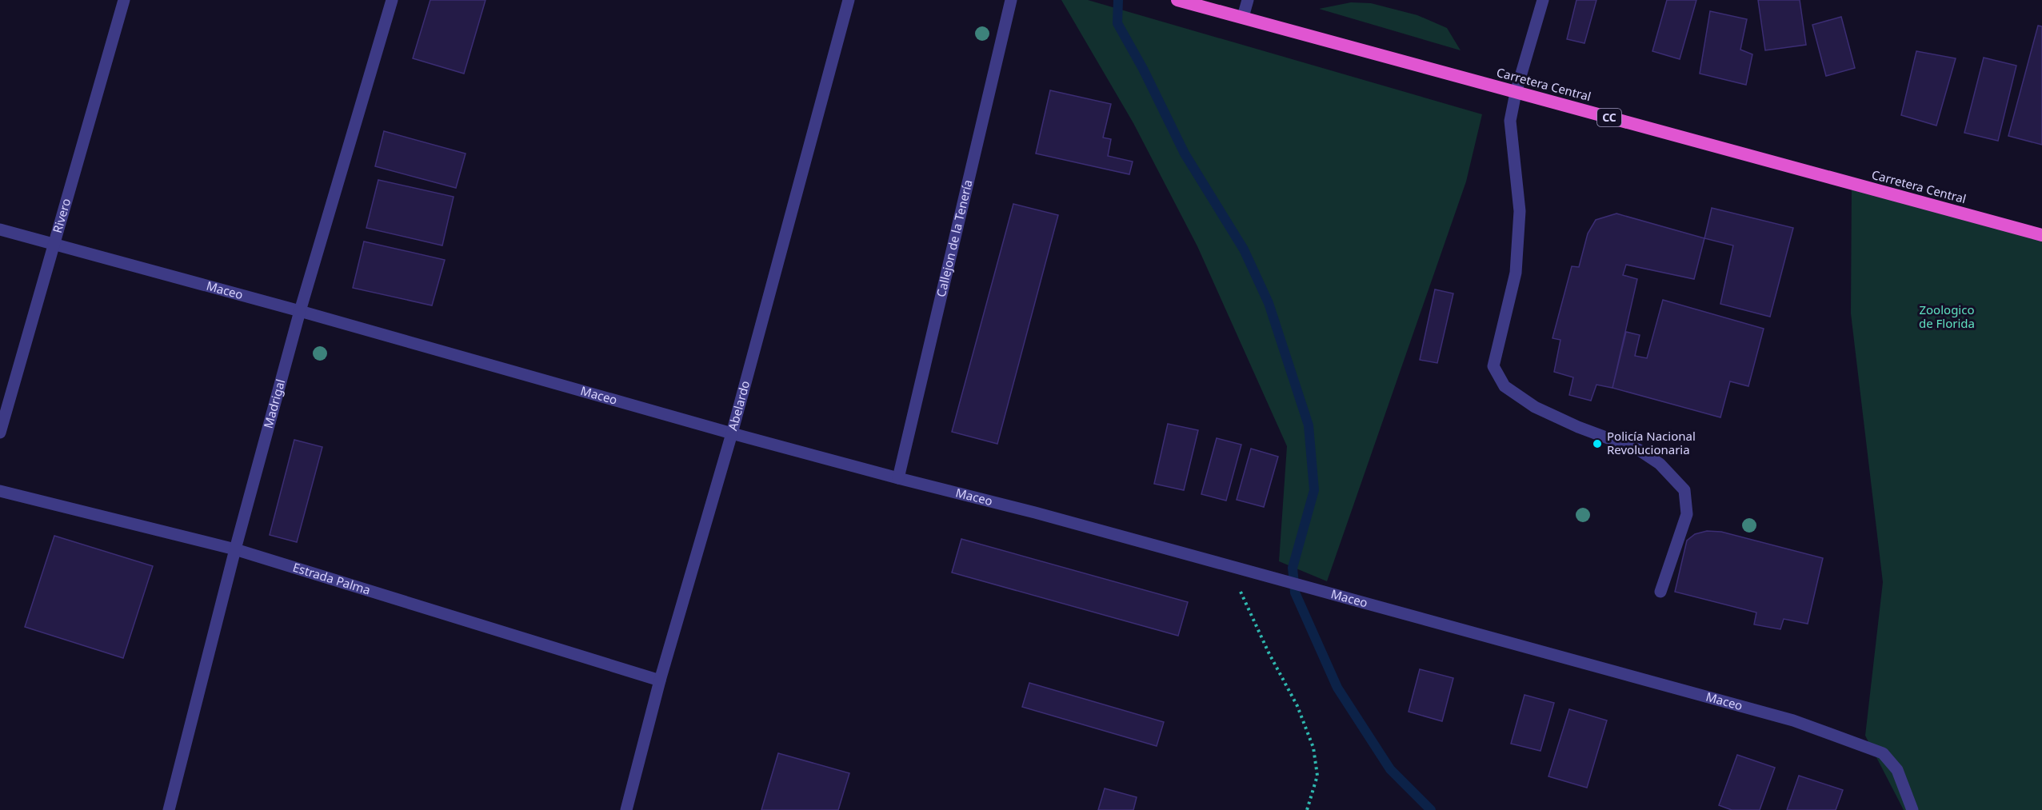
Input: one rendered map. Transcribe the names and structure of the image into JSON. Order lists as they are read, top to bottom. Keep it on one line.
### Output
{"streets":{"highway":["Carretera Central","CC"],"street":["Rivero","Callejon de la Tenería","Maceo","Madrigal","Abelardo","Estrada Palma"]},"crossings":[["Rivero","Maceo"],["Callejon de la Tenería","Maceo"],["Maceo","Madrigal"],["Maceo","Abelardo"],["Madrigal","Estrada Palma"],["Abelardo","Estrada Palma"]],"parks":["Zoologico de Florida"],"places":["Policía Nacional Revolucionaria"]}
